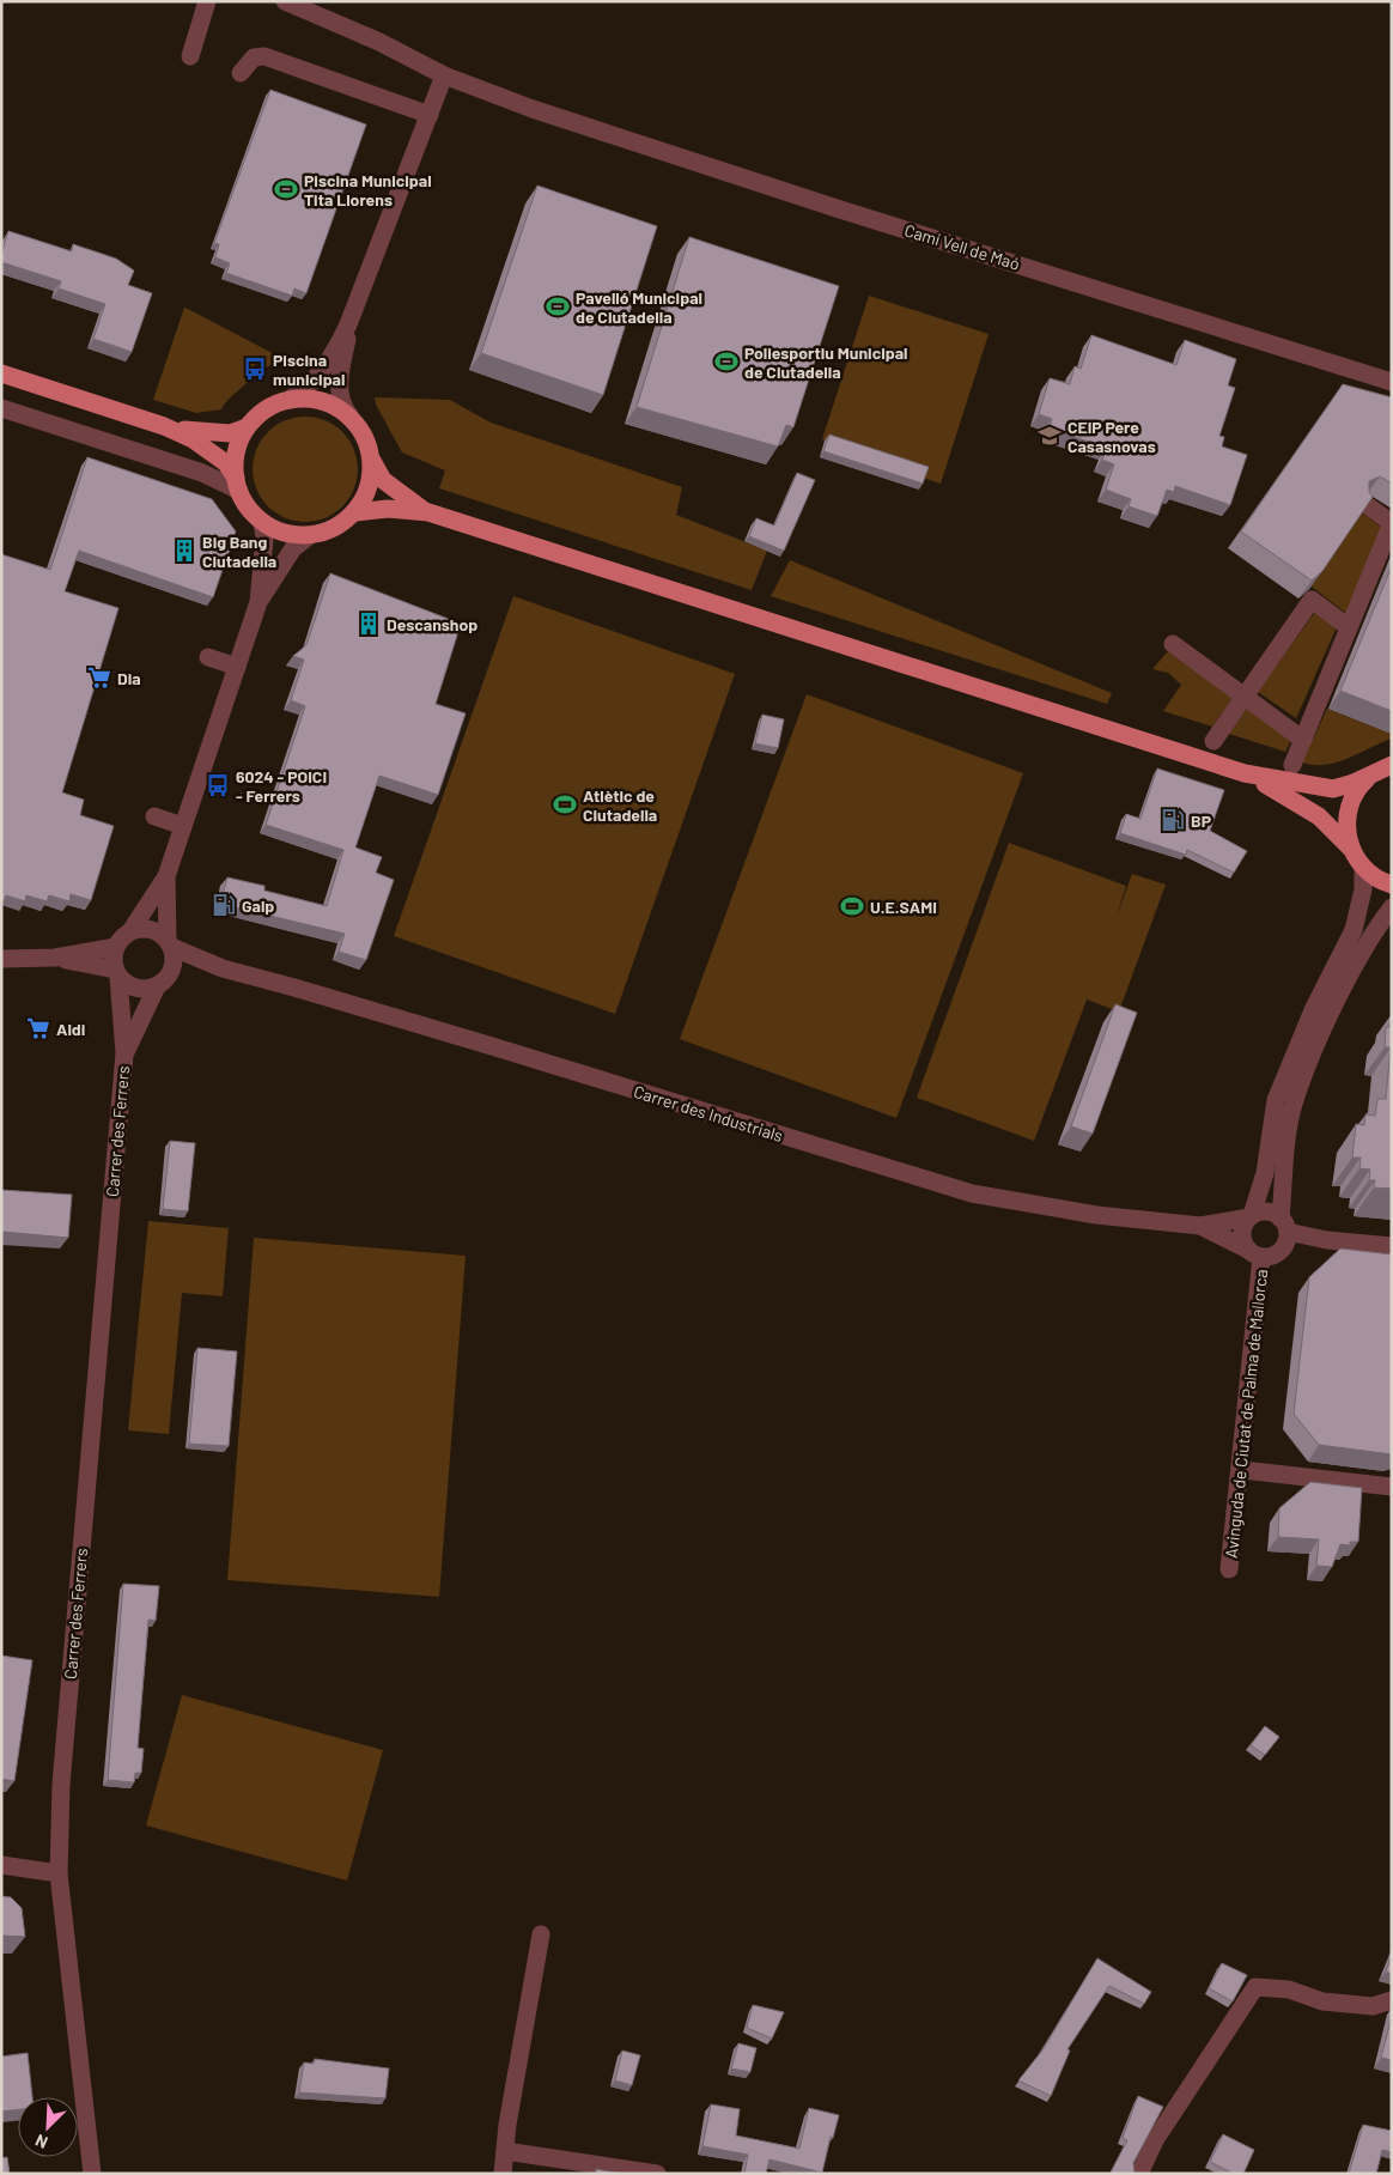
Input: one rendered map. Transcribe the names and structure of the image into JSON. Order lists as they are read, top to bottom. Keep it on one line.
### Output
{"streets":{"street":["Camí Vell de Maó","Carrer des Industrials","Carrer des Ferrers","Avinguda de Ciutat de Palma de Mallorca"]},"crossings":[["Carrer des Industrials","Carrer des Ferrers"],["Carrer des Industrials","Avinguda de Ciutat de Palma de Mallorca"]],"places":{"sports":["Piscina Municipal Tita Llorens","Pavelló Municipal de Ciutadella","Poliesportiu Municipal de Ciutadella","Atlètic de Ciutadella","U.E.SAMI"],"bus stop":["Piscina municipal","6024 - POICI - Ferrers"],"school or university":["CEIP Pere Casasnovas"],"building":["Big Bang Ciutadella","Descanshop"],"supermarket":["Dia","Aldi"],"fuel station":["BP","Galp"]},"north":"bottom left"}
